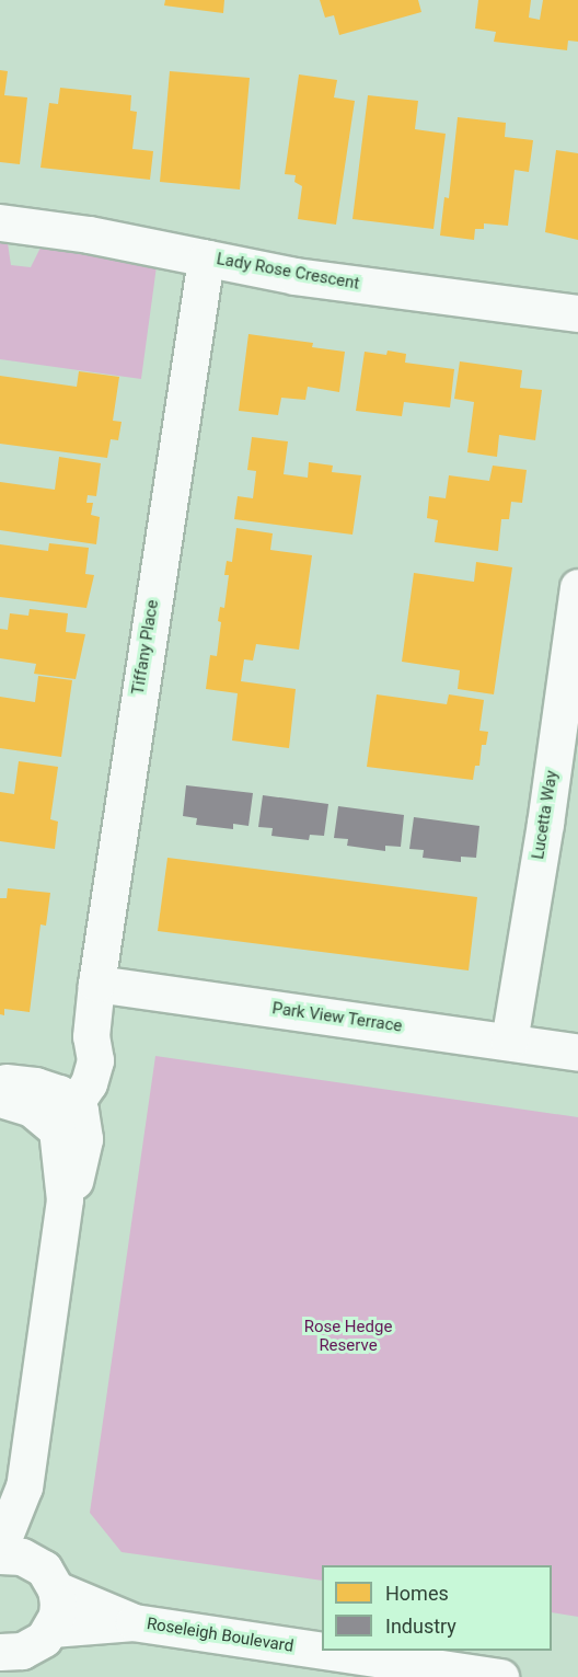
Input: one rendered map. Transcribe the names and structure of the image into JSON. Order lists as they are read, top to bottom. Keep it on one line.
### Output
{"streets":{"street":["Lady Rose Crescent","Tiffany Place","Lucetta Way","Park View Terrace","Roseleigh Boulevard"]},"crossings":[["Lady Rose Crescent","Tiffany Place"],["Tiffany Place","Park View Terrace"],["Lucetta Way","Park View Terrace"]],"parks":["Rose Hedge Reserve"],"legend":["Homes","Industry"]}
